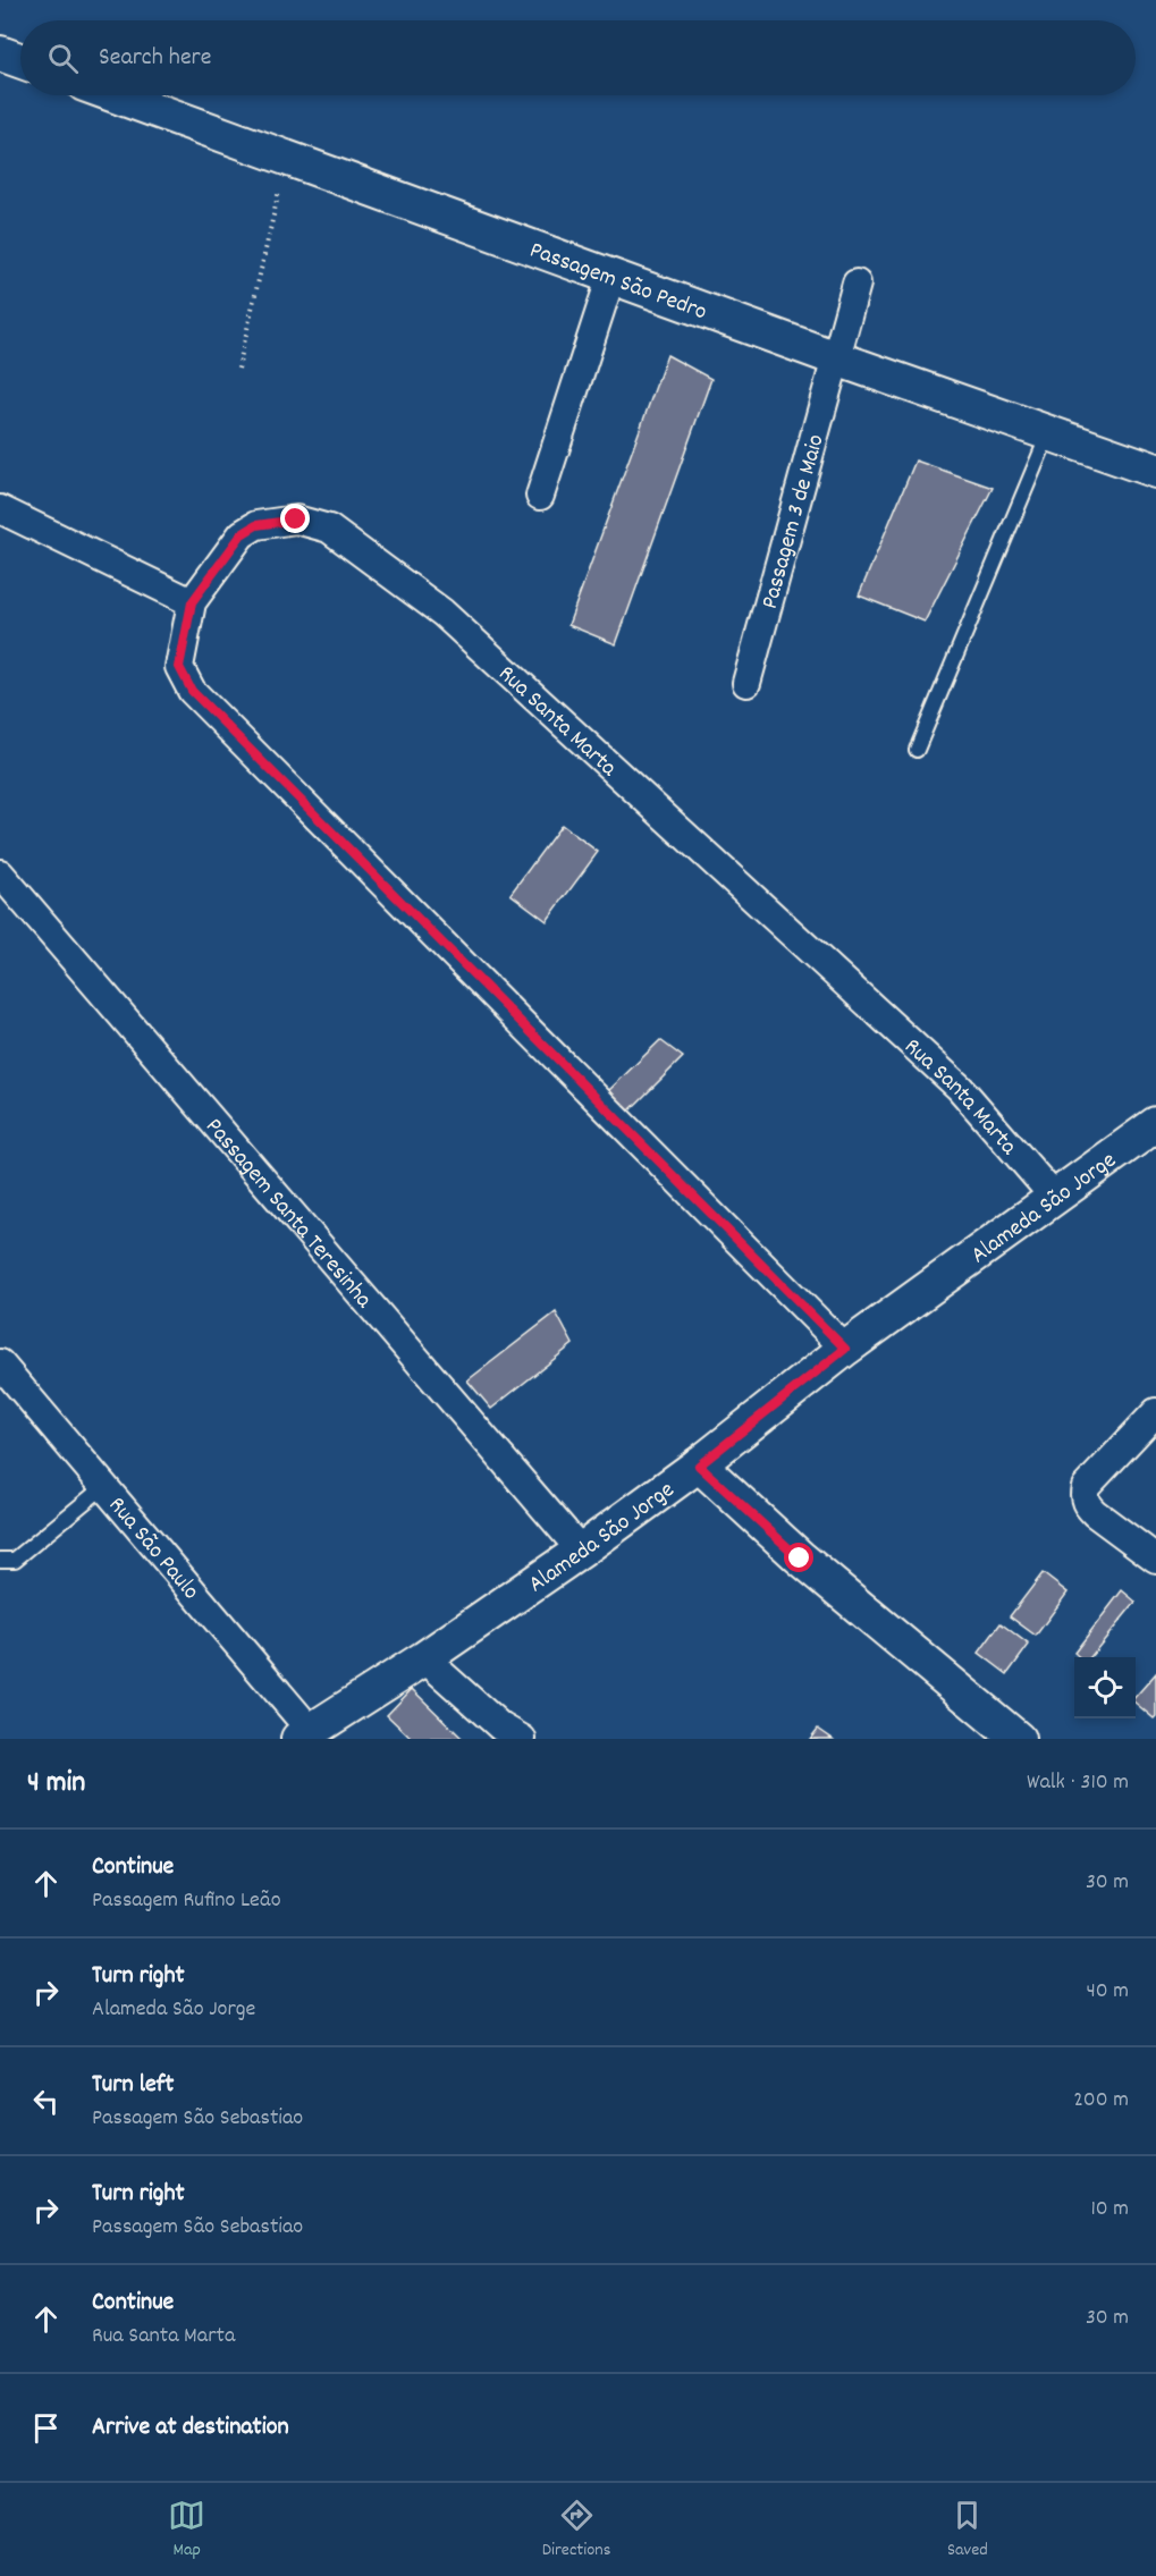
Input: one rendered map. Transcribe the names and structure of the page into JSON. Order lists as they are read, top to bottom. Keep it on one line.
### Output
{"streets":{"street":["Passagem São Pedro","Passagem 3 de Maio","Rua Santa Marta","Alameda São Jorge","Passagem Santa Teresinha","Rua São Paulo"]},"crossings":[["Passagem São Pedro","Passagem 3 de Maio"],["Rua Santa Marta","Alameda São Jorge"],["Alameda São Jorge","Passagem Santa Teresinha"],["Alameda São Jorge","Rua São Paulo"]],"page":{"search":"Search here","heading":["4 min","Walk · 310 m"],"list":[["Continue","Passagem Rufino Leão","30 m"],["Turn right","Alameda São Jorge","40 m"],["Turn left","Passagem São Sebastiao","200 m"],["Turn right","Passagem São Sebastiao","10 m"],["Continue","Rua Santa Marta","30 m"],"Arrive at destination"],"nav":["Map","Directions","Saved"]}}
